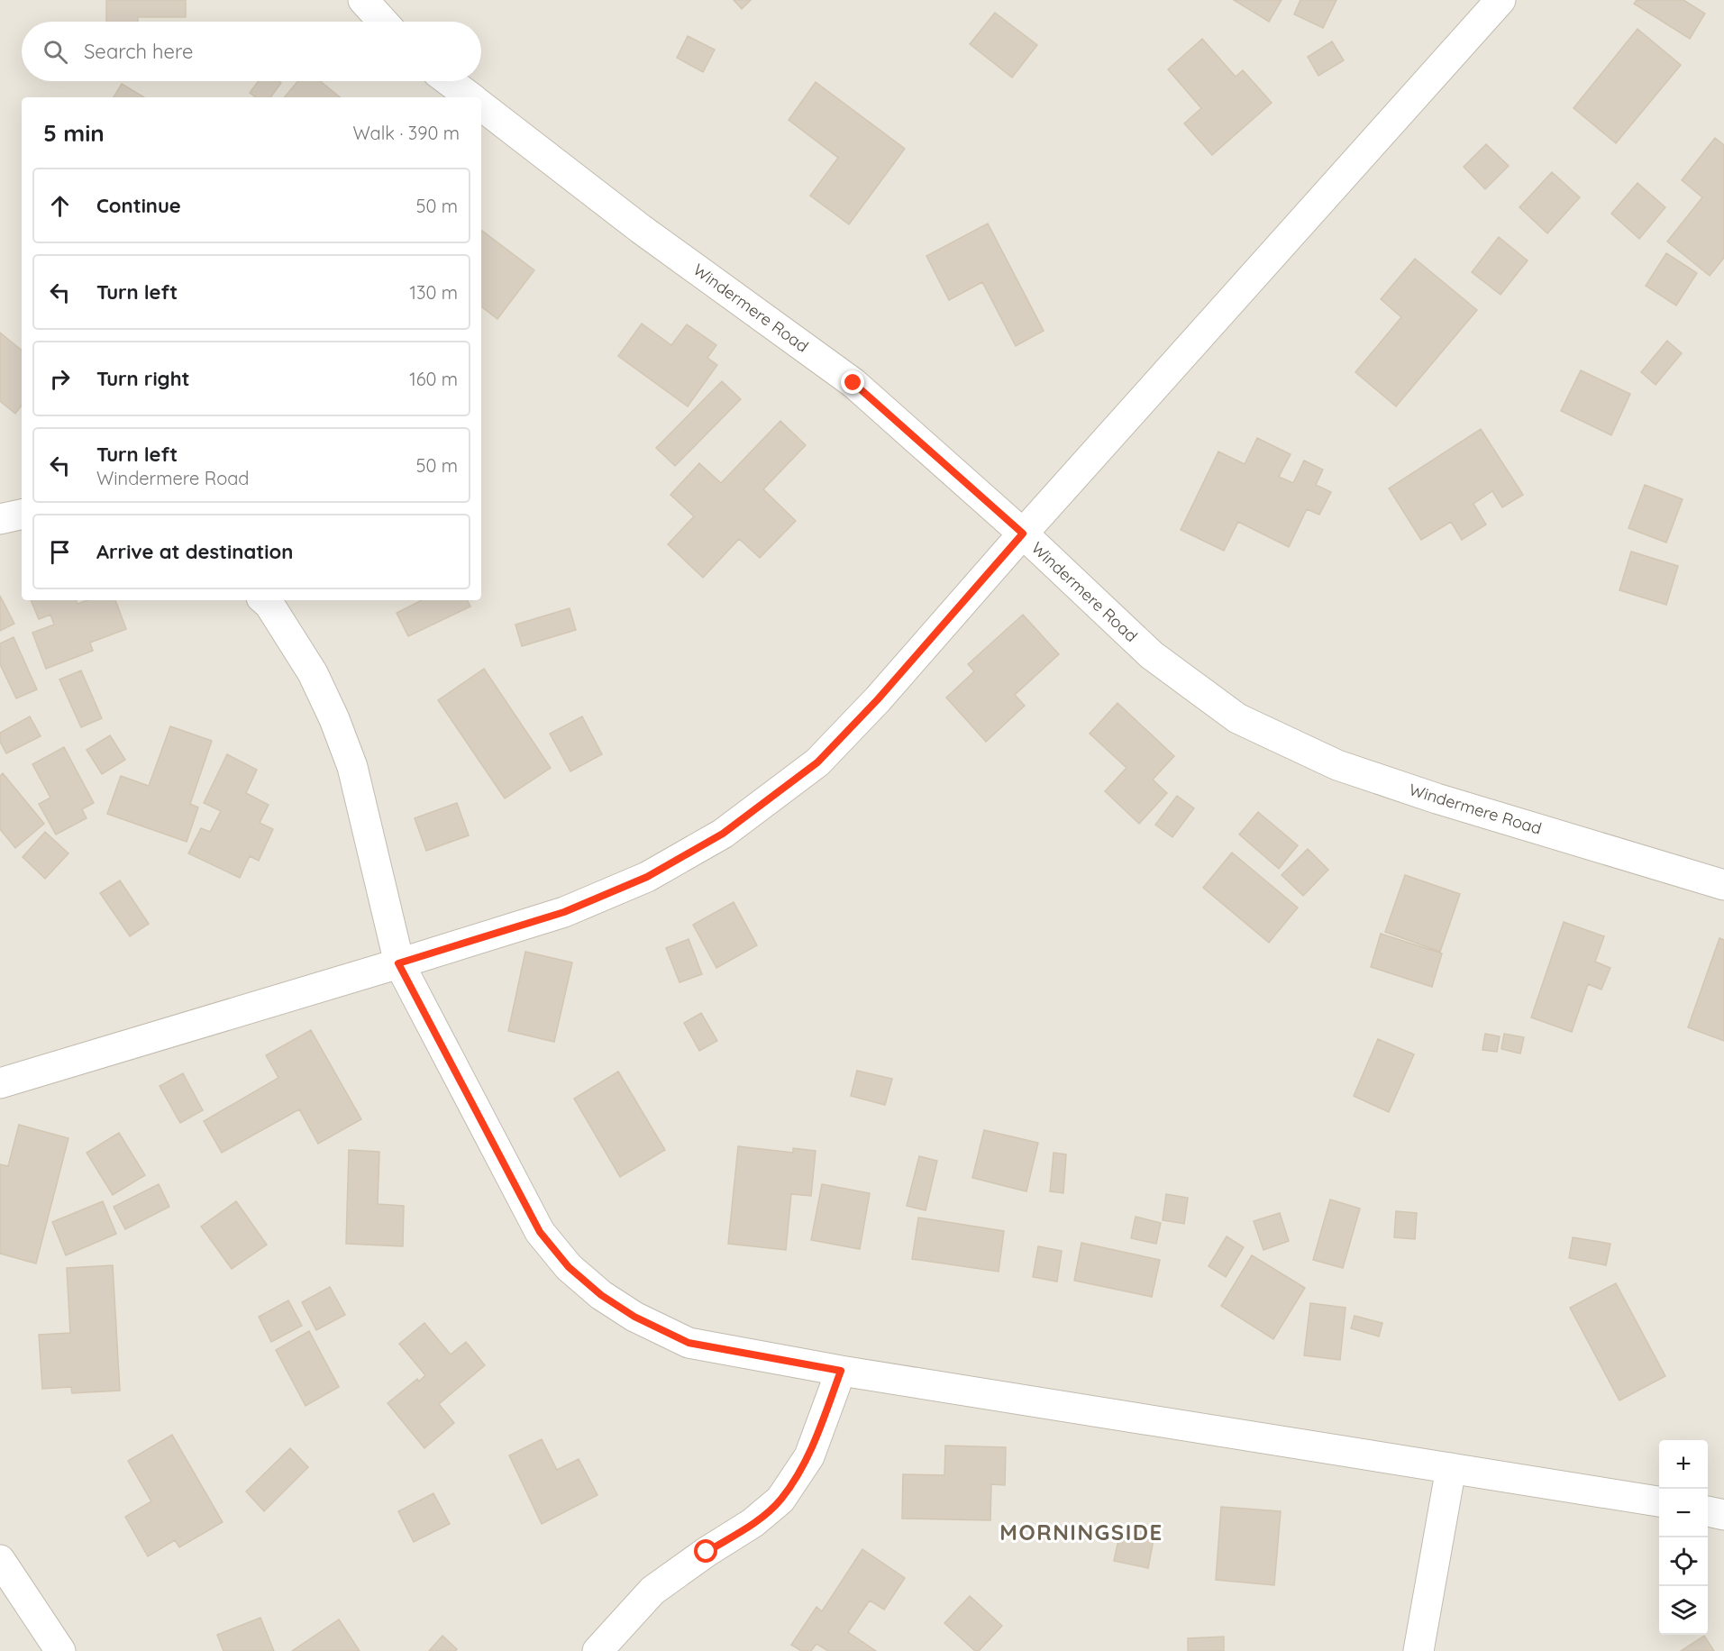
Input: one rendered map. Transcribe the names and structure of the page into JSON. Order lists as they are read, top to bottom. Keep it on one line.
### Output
{"streets":{"street":["Windermere Road"]},"districts":["MORNINGSIDE"],"page":{"search":"Search here","heading":["5 min","Walk · 390 m"],"list":[["Continue","50 m"],["Turn left","130 m"],["Turn right","160 m"],["Turn left","Windermere Road","50 m"],"Arrive at destination"],"map_buttons":["+","−"]}}
